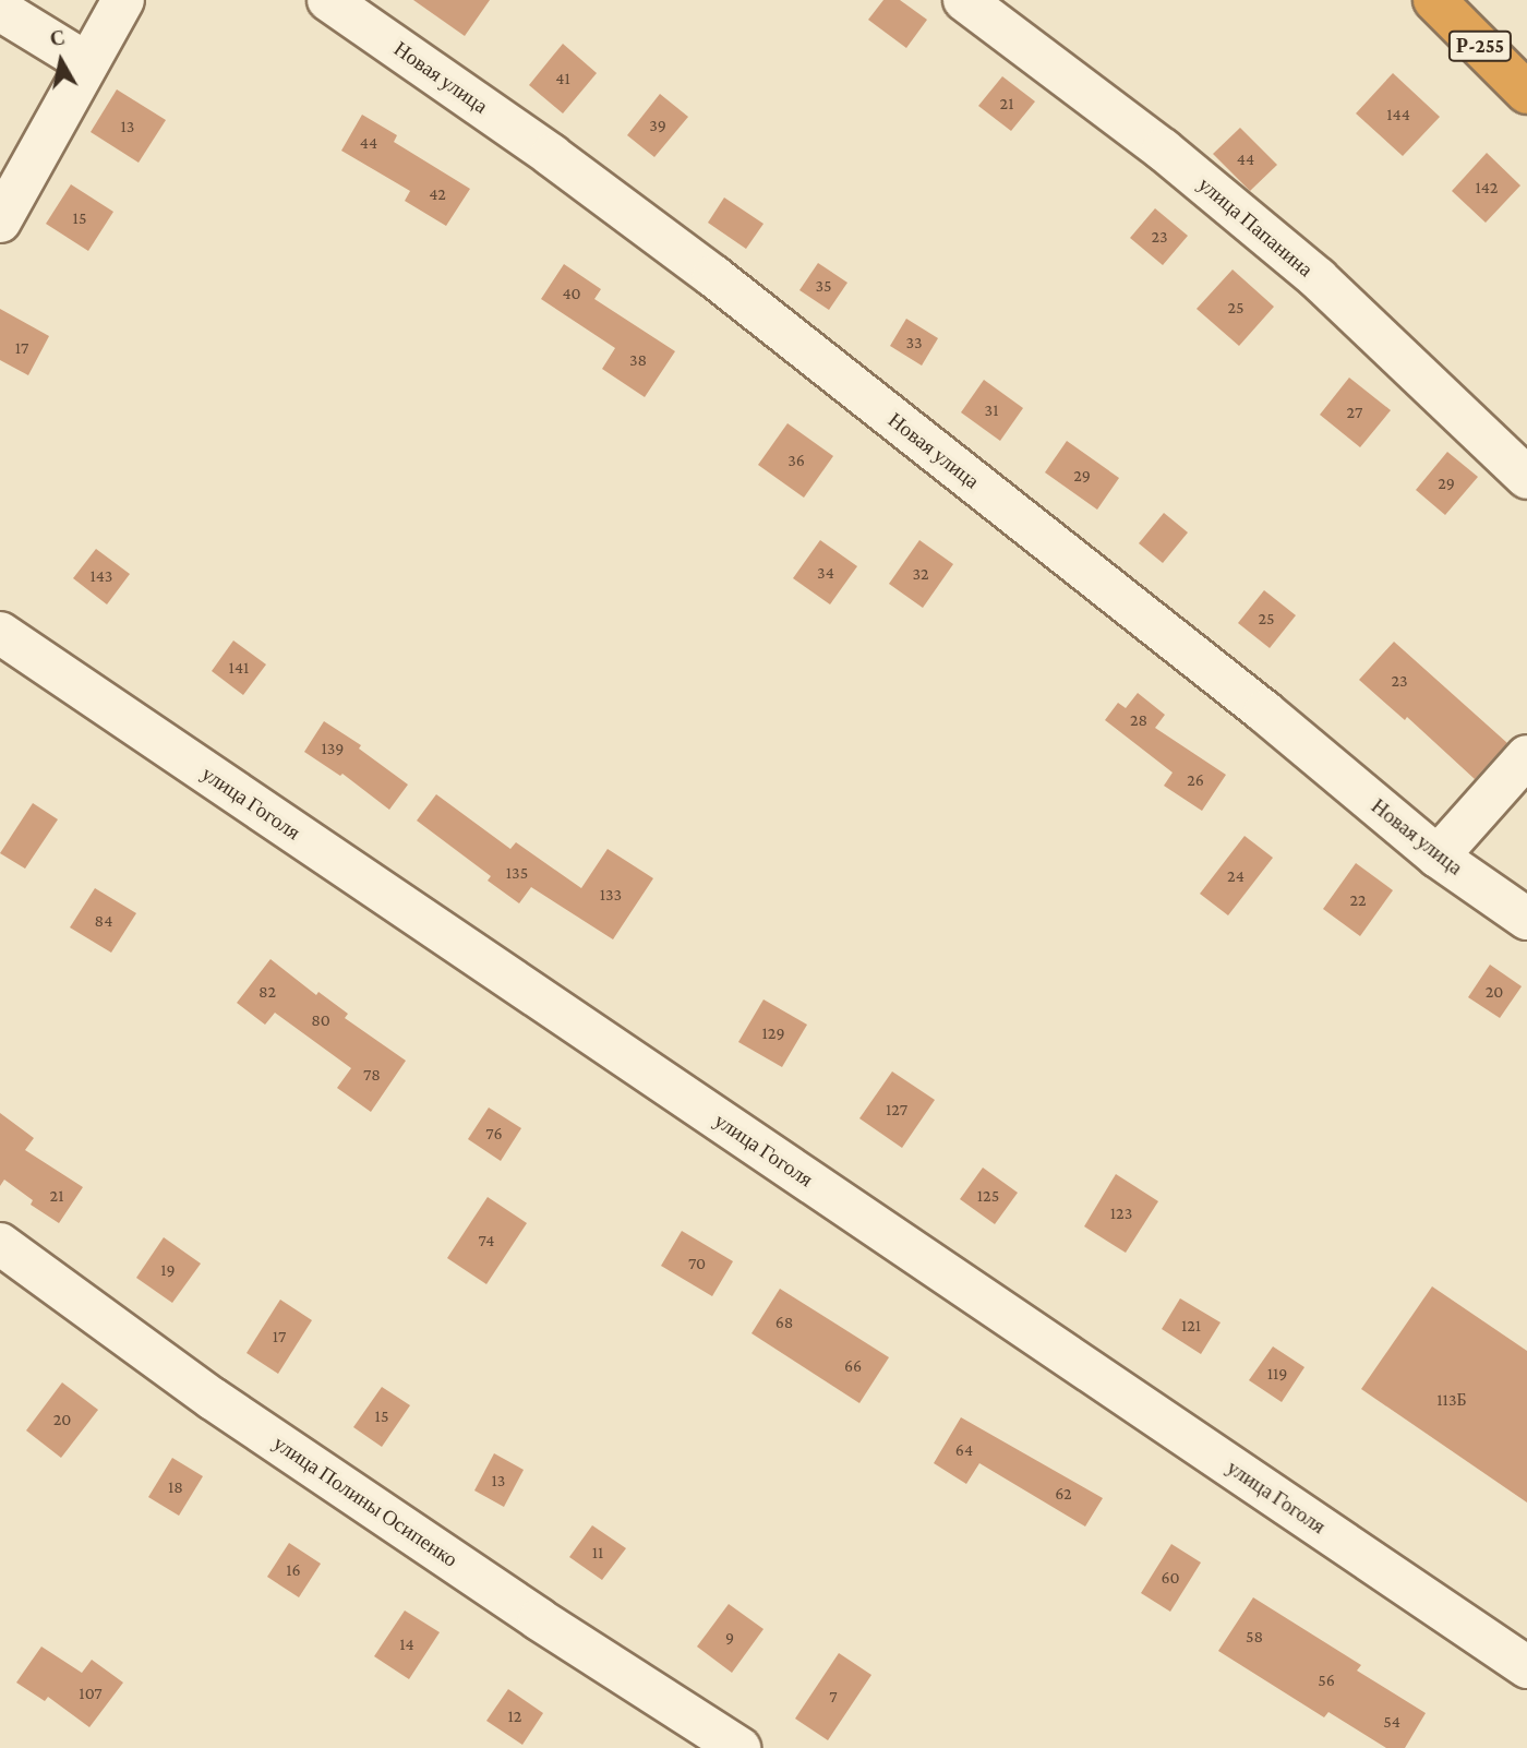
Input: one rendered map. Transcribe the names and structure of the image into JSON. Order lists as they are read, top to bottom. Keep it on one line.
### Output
{"streets":{"highway":["Р-255"],"street":["Новая улица","улица Папанина","улица Гоголя","улица Полины Осипенко"]},"house_numbers":["41","21","144","39","13","44","44","142","42","15","23","35","40","25","33","17","38","31","27","36","29","29","34","32","143","25","141","23","28","139","26","135","24","133","22","84","82","20","80","129","78","127","76","21","125","123","74","70","19","68","121","17","66","119","113Б","15","20","64","13","18","62","11","16","60","58","9","14","56","107","7","12","54"],"north":"top"}
